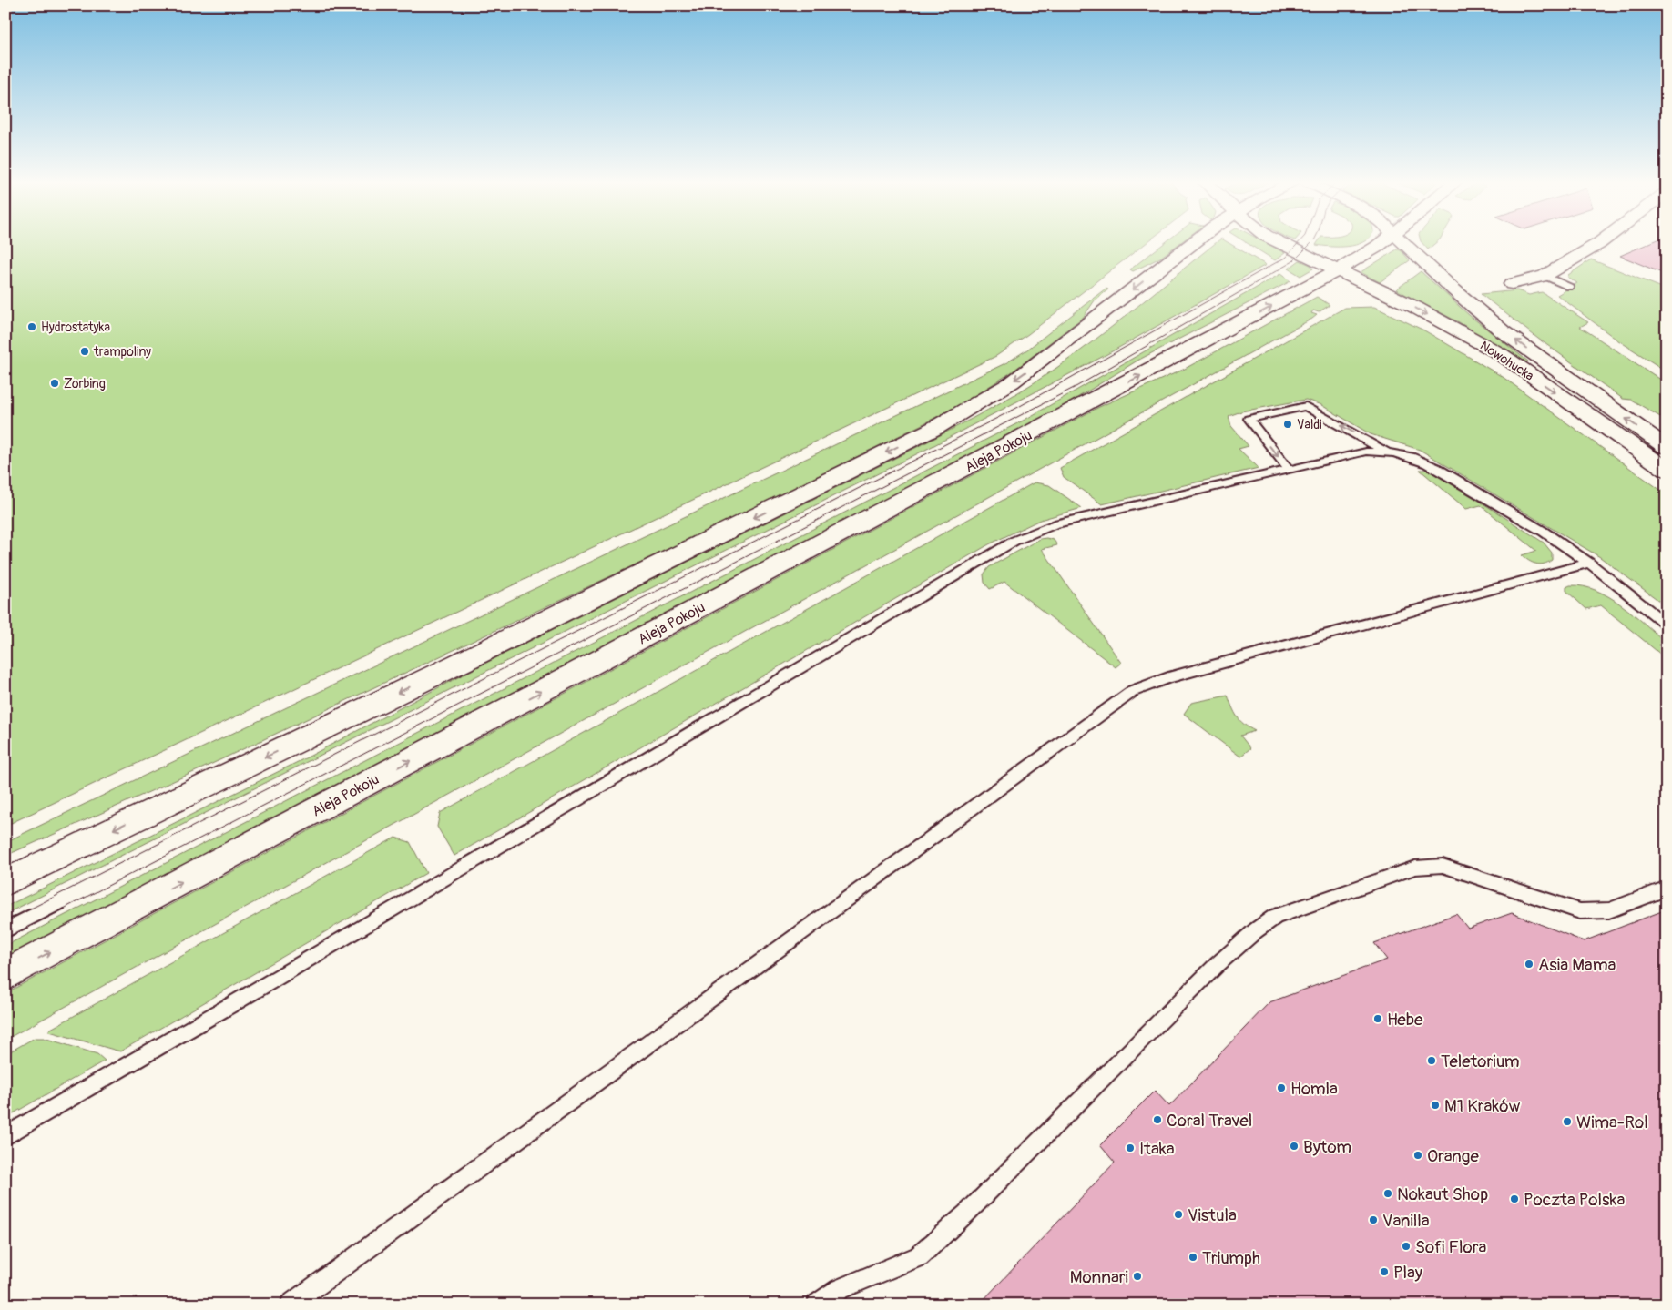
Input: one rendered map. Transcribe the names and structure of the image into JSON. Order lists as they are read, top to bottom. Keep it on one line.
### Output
{"streets":{"main road":["Nowohucka","Aleja Pokoju"]},"crossings":[["Nowohucka","Aleja Pokoju"]],"places":["Hydrostatyka","trampoliny","Zorbing","Valdi","Asia Mama","Hebe","Teletorium","Homla","M1 Kraków","Coral Travel","Wima-Rol","Bytom","Itaka","Orange","Nokaut Shop","Poczta Polska","Vistula","Vanilla","Sofi Flora","Triumph","Play","Monnari"]}
